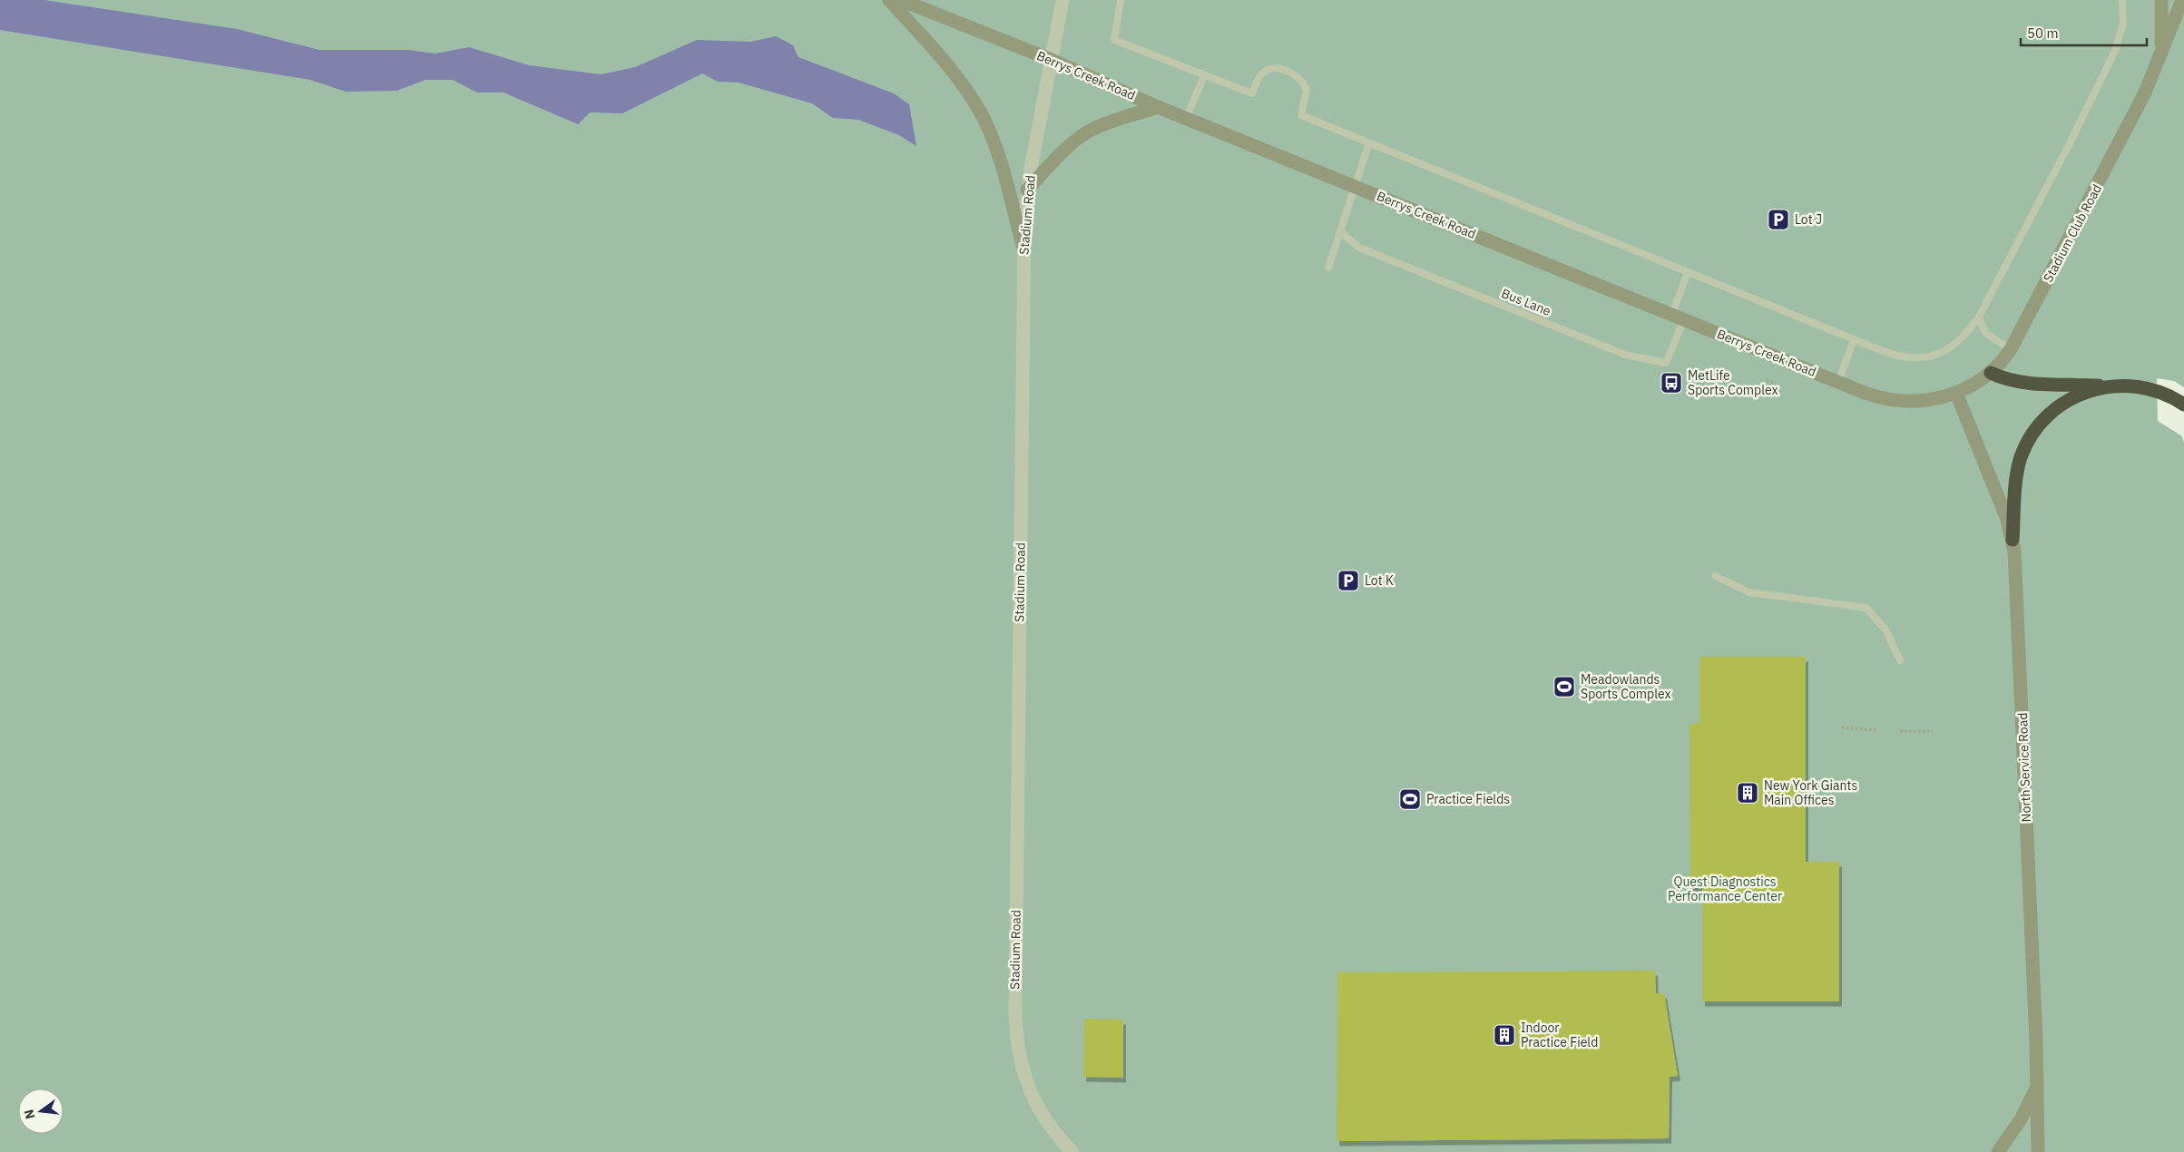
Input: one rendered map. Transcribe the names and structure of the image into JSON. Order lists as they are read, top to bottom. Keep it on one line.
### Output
{"streets":{"street":["Berrys Creek Road","Stadium Road","Stadium Club Road","North Service Road"],"lane":["Bus Lane"]},"crossings":[["Berrys Creek Road","Stadium Road"],["Berrys Creek Road","Stadium Club Road"],["Berrys Creek Road","Bus Lane"],["Berrys Creek Road","North Service Road"],["Stadium Club Road","North Service Road"]],"parks":["Quest Diagnostics Performance Center"],"places":{"parking":["Lot J","Lot K"],"bus stop":["MetLife Sports Complex"],"sports":["Meadowlands Sports Complex","Practice Fields"],"building":["New York Giants Main Offices","Indoor Practice Field"]},"scale_bar":"50 m","north":"left"}
